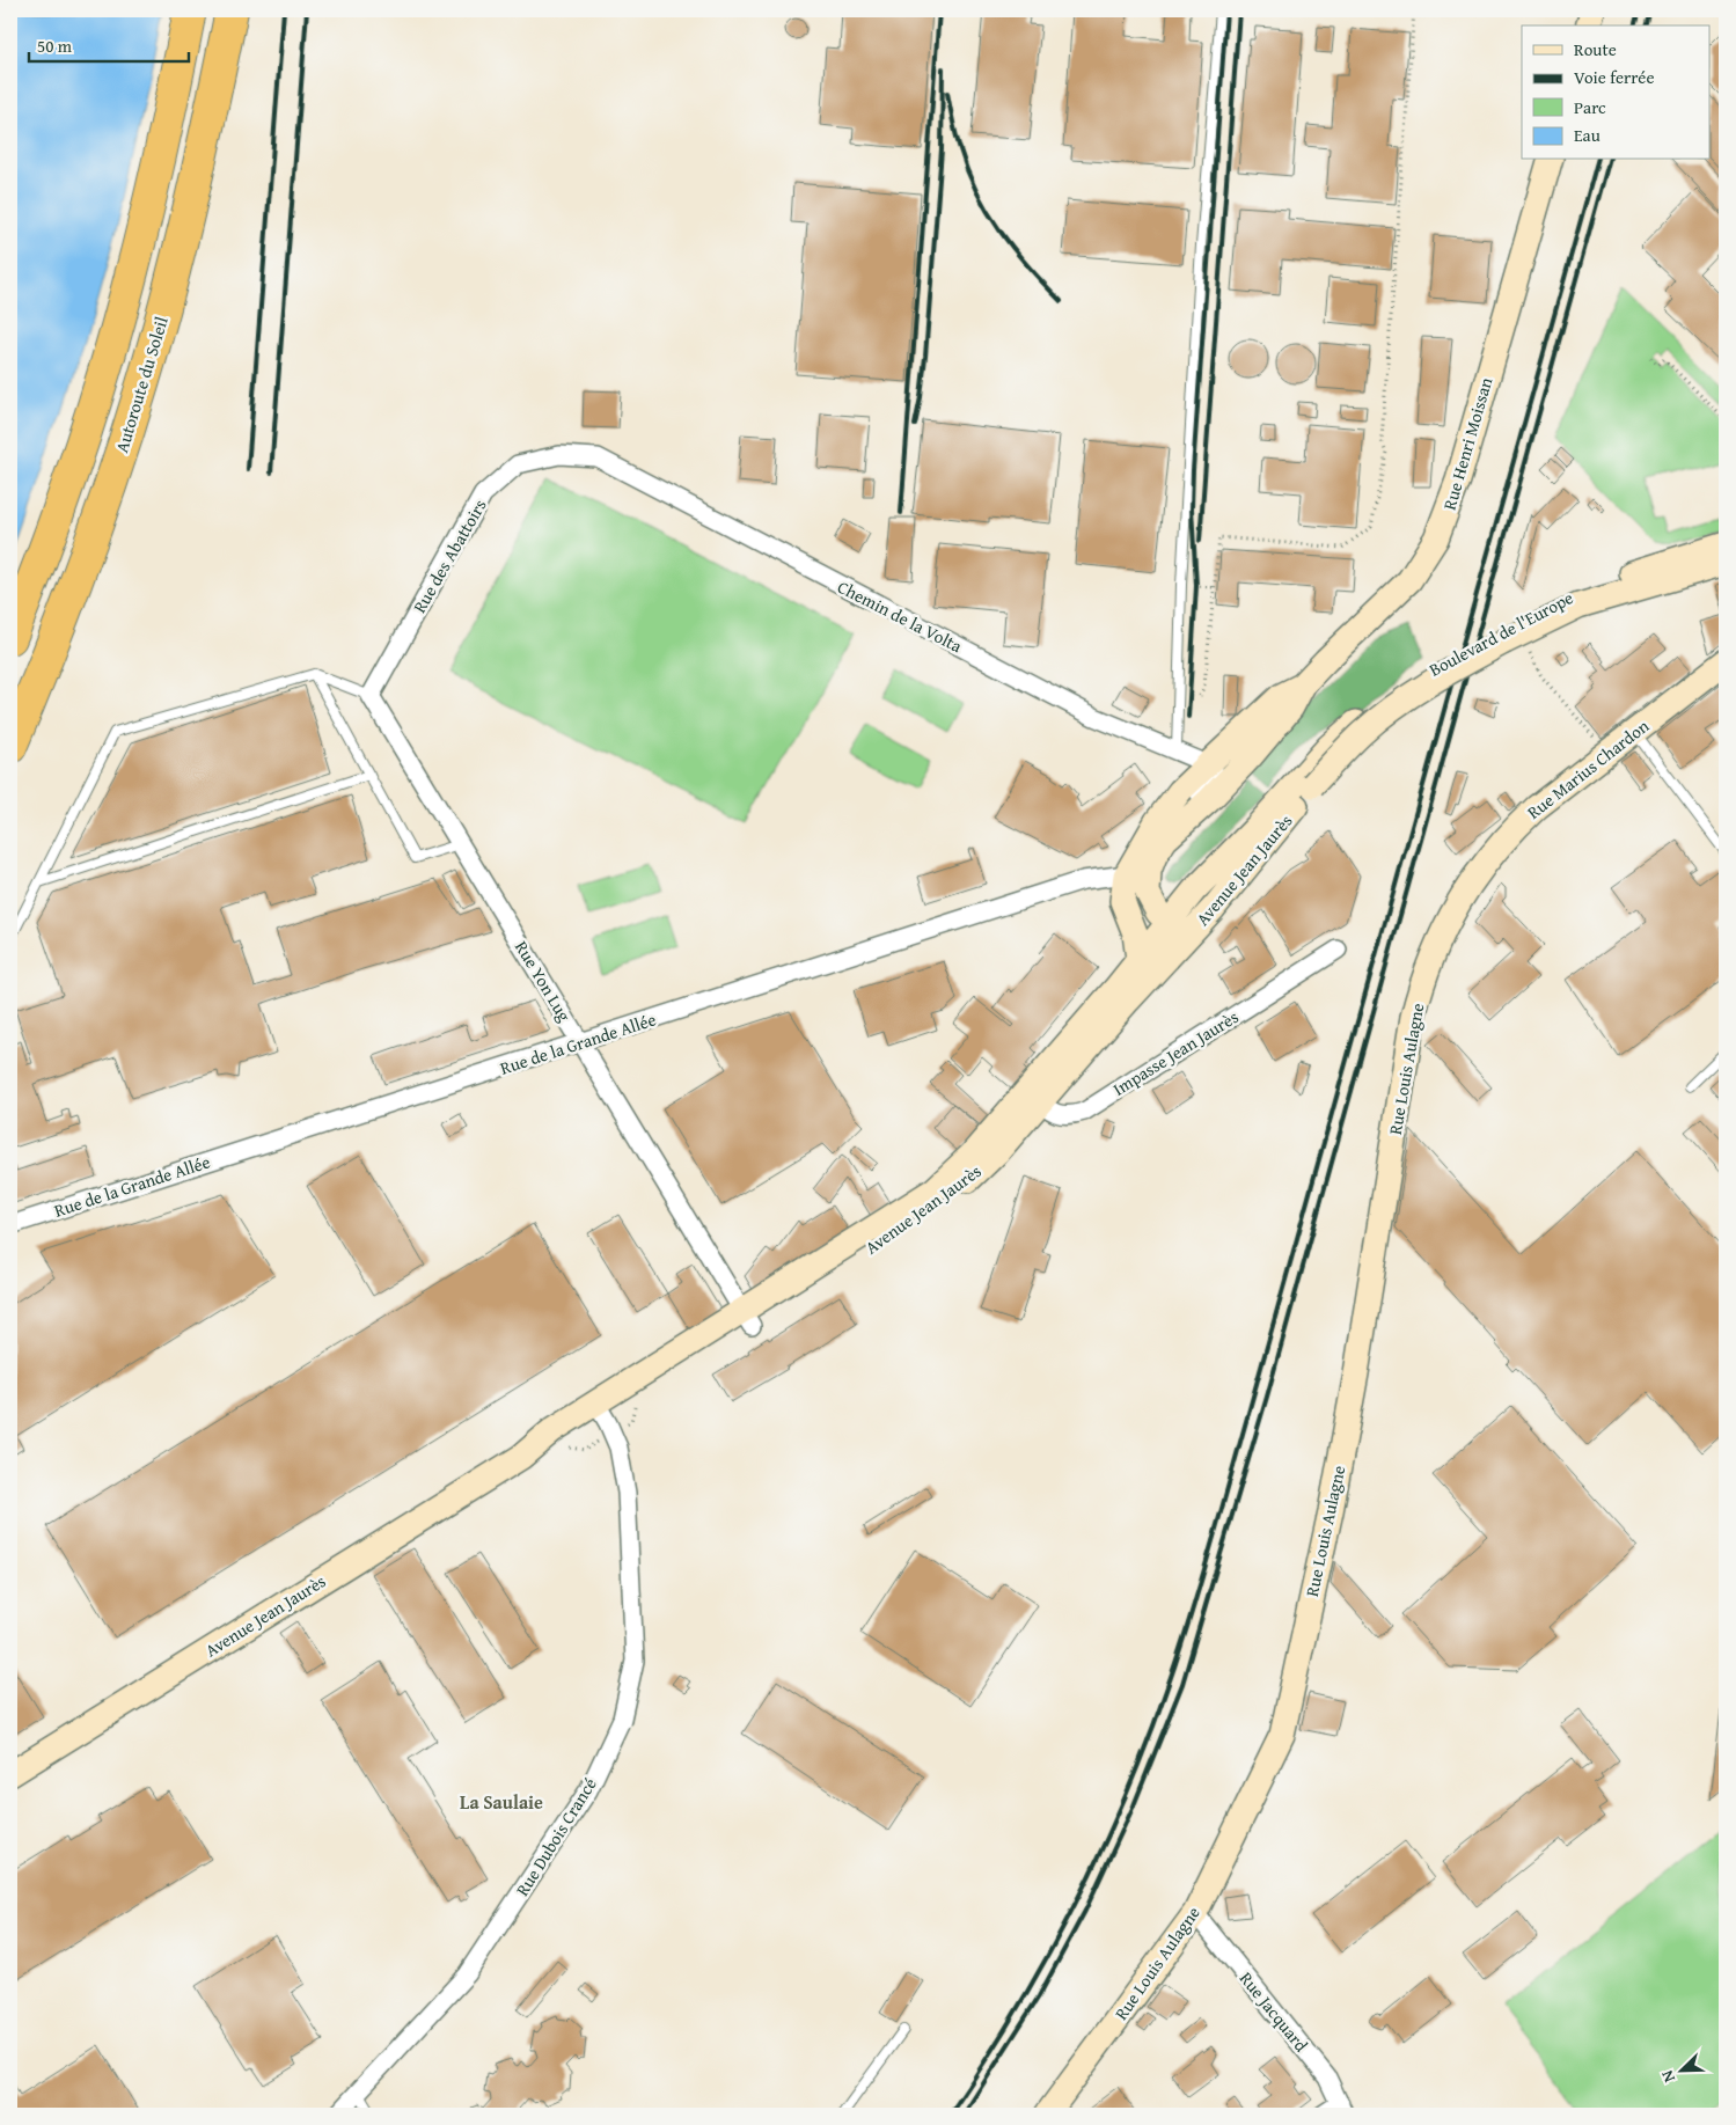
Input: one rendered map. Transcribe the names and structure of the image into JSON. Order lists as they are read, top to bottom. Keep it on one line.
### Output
{"streets":{"highway":["Autoroute du Soleil"],"main road":["Rue Henri Moissan","Boulevard de l'Europe","Rue Marius Chardon","Avenue Jean Jaurès","Rue Louis Aulagne"],"street":["Rue des Abattoirs","Chemin de la Volta","Rue Yon Lug","Rue de la Grande Allée","Impasse Jean Jaurès","Rue Dubois Crancé","Rue Jacquard"]},"crossings":[["Rue Henri Moissan","Chemin de la Volta"],["Rue Henri Moissan","Avenue Jean Jaurès"],["Rue Henri Moissan","Rue de la Grande Allée"],["Rue des Abattoirs","Chemin de la Volta"],["Rue des Abattoirs","Rue Yon Lug"],["Boulevard de l'Europe","Avenue Jean Jaurès"],["Rue Marius Chardon","Rue Louis Aulagne"],["Avenue Jean Jaurès","Rue Yon Lug"],["Avenue Jean Jaurès","Impasse Jean Jaurès"],["Avenue Jean Jaurès","Rue Dubois Crancé"],["Rue Yon Lug","Rue de la Grande Allée"],["Rue Louis Aulagne","Rue Jacquard"]],"districts":["La Saulaie"],"legend":["Route","Voie ferrée","Parc","Eau"],"scale_bar":"50 m","north":"bottom left"}
